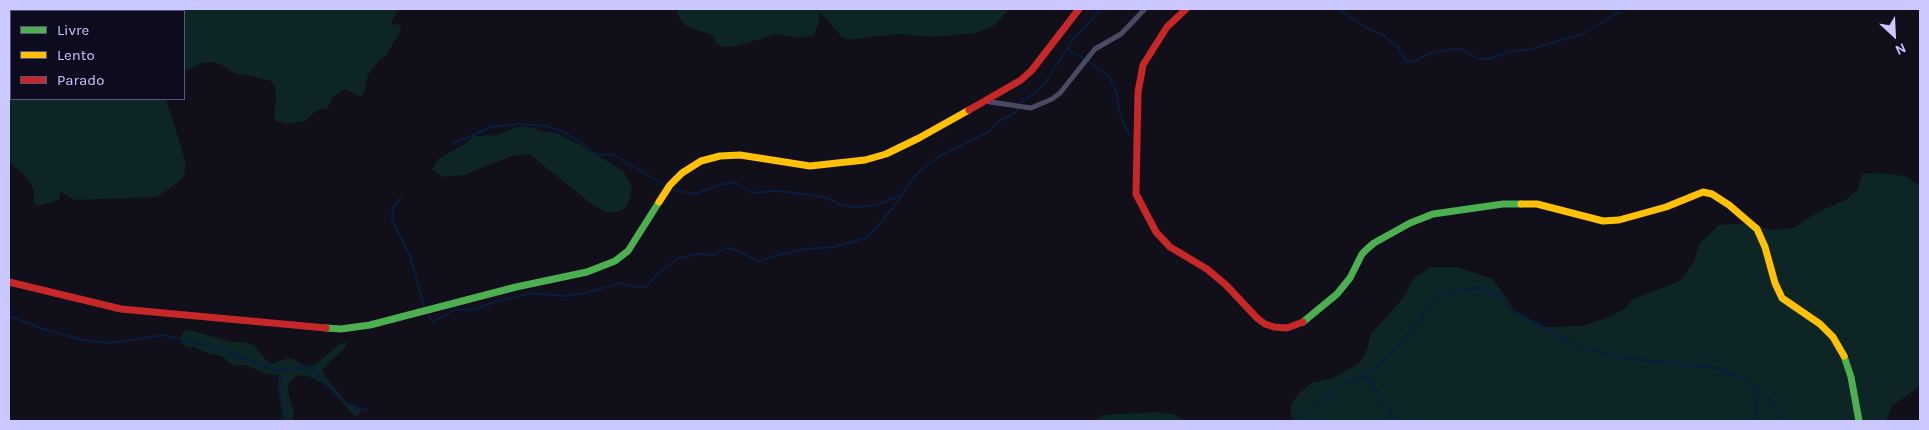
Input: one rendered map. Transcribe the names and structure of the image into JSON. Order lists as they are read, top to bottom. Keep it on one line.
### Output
{"legend":["Livre","Lento","Parado"],"north":"bottom right"}
